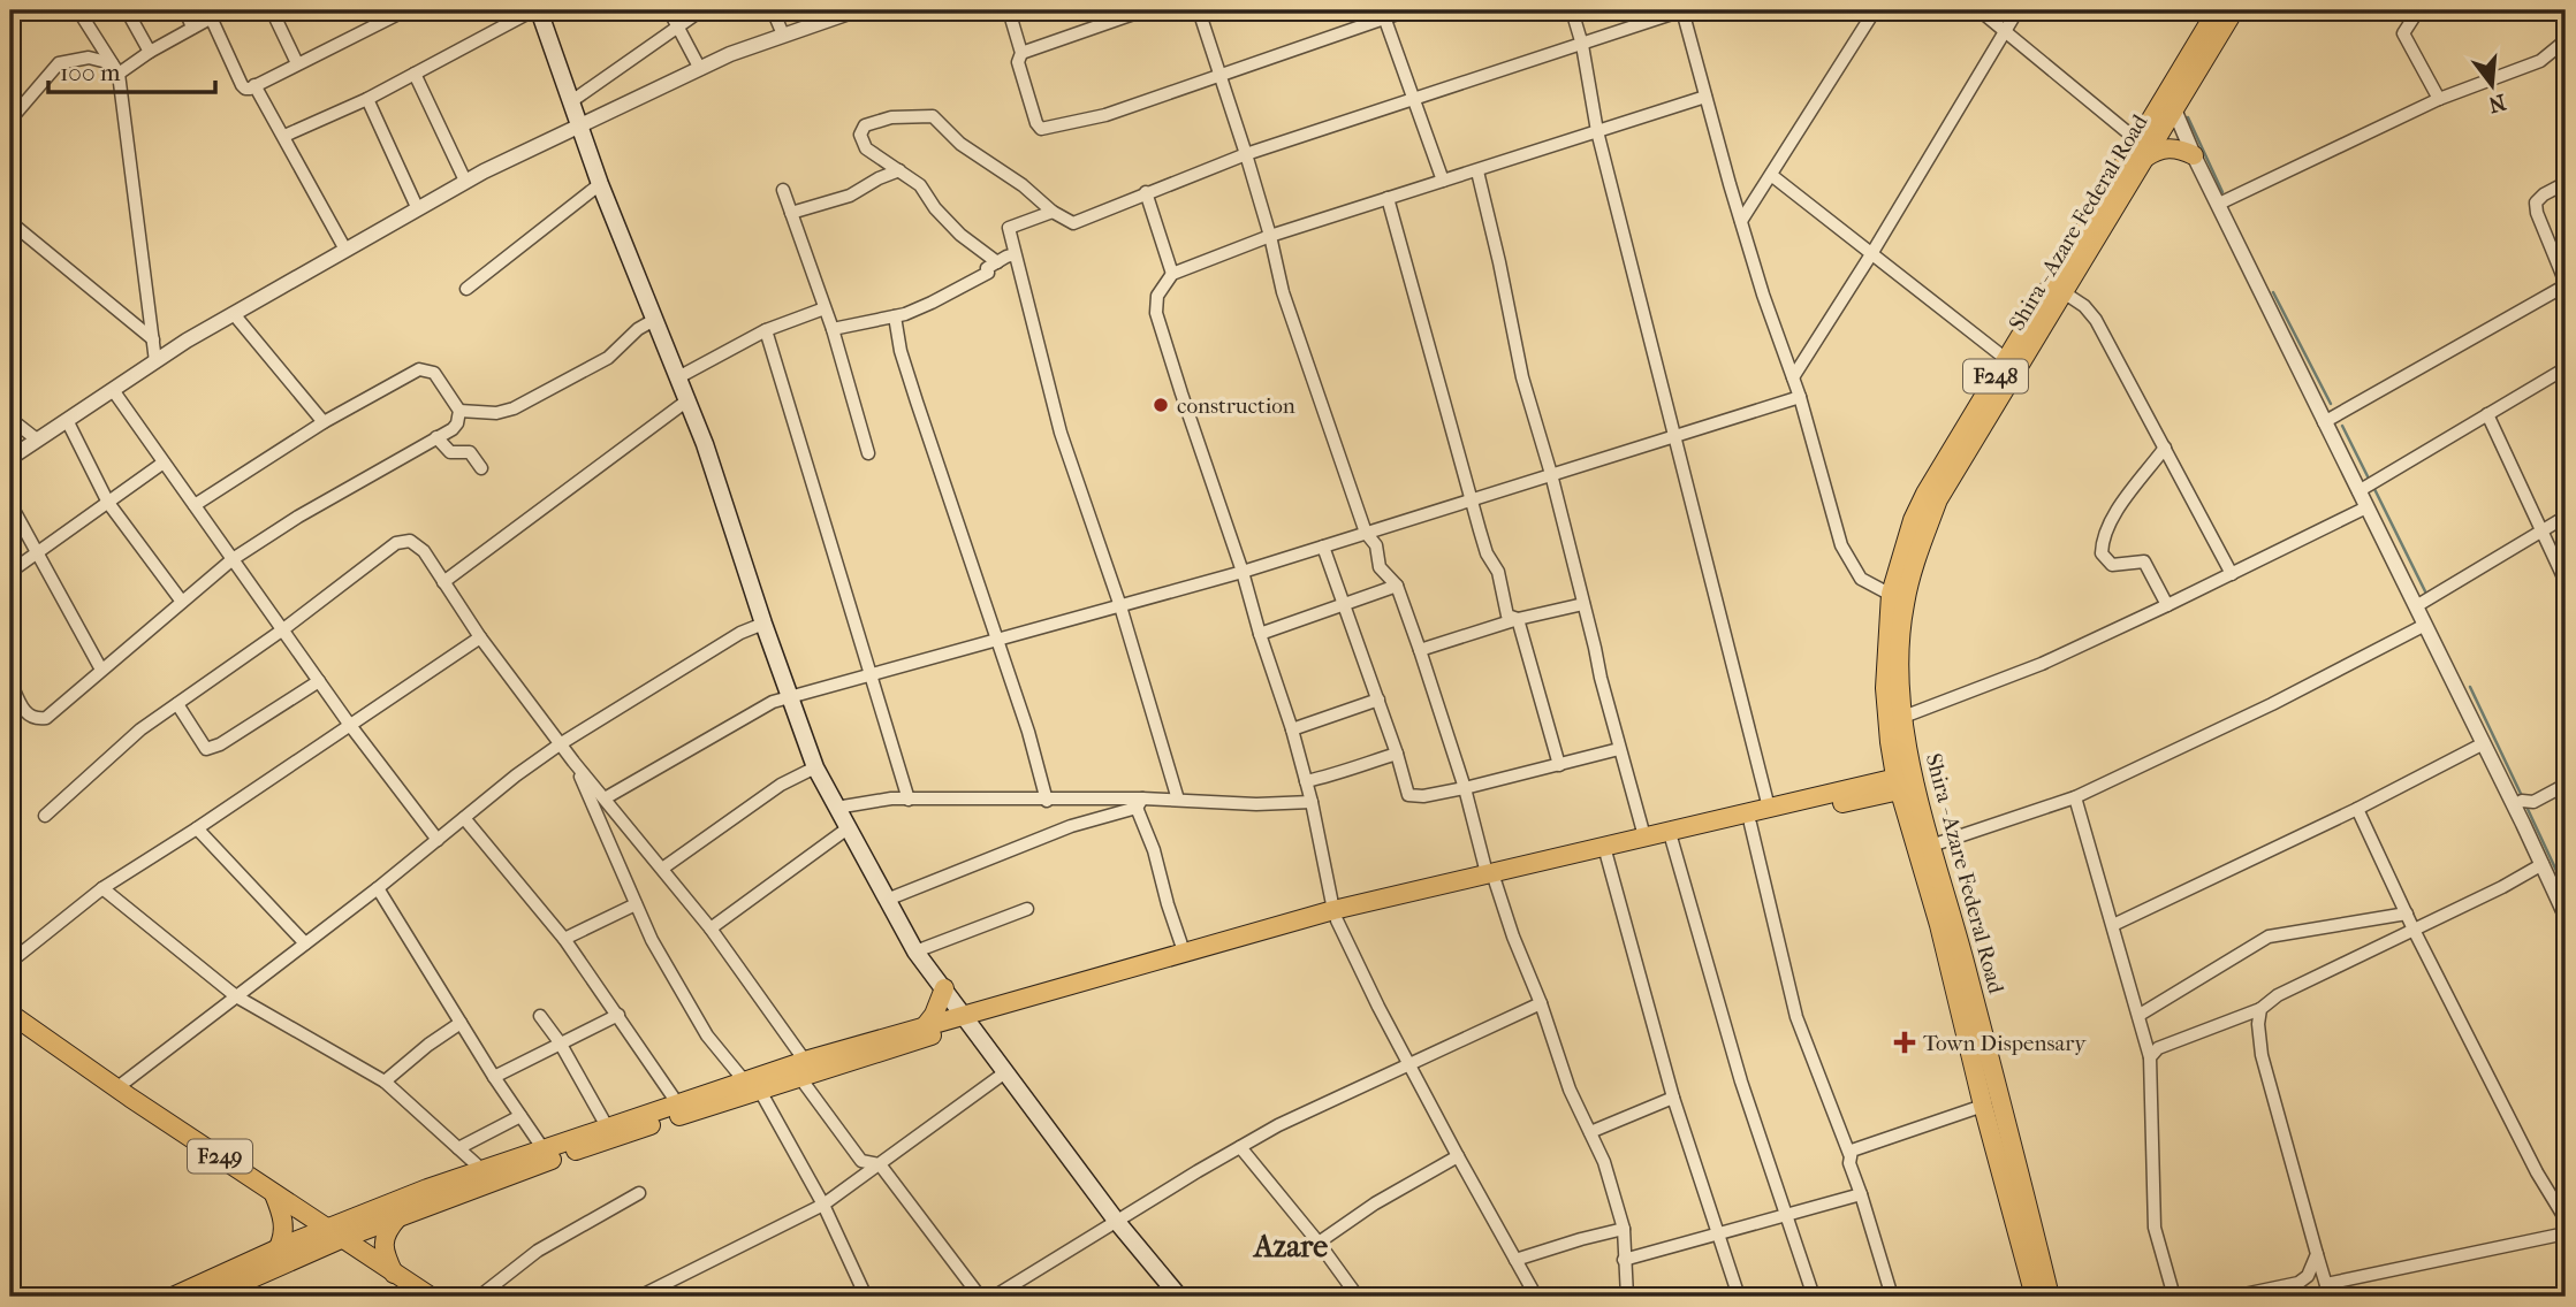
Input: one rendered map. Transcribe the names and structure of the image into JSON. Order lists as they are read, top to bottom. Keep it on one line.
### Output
{"streets":{"main road":["Shira - Azare Federal Road","F248","F249"]},"districts":["Azare"],"places":{"other":["construction"],"health":["Town Dispensary"]},"scale_bar":"100 m","north":"bottom"}
